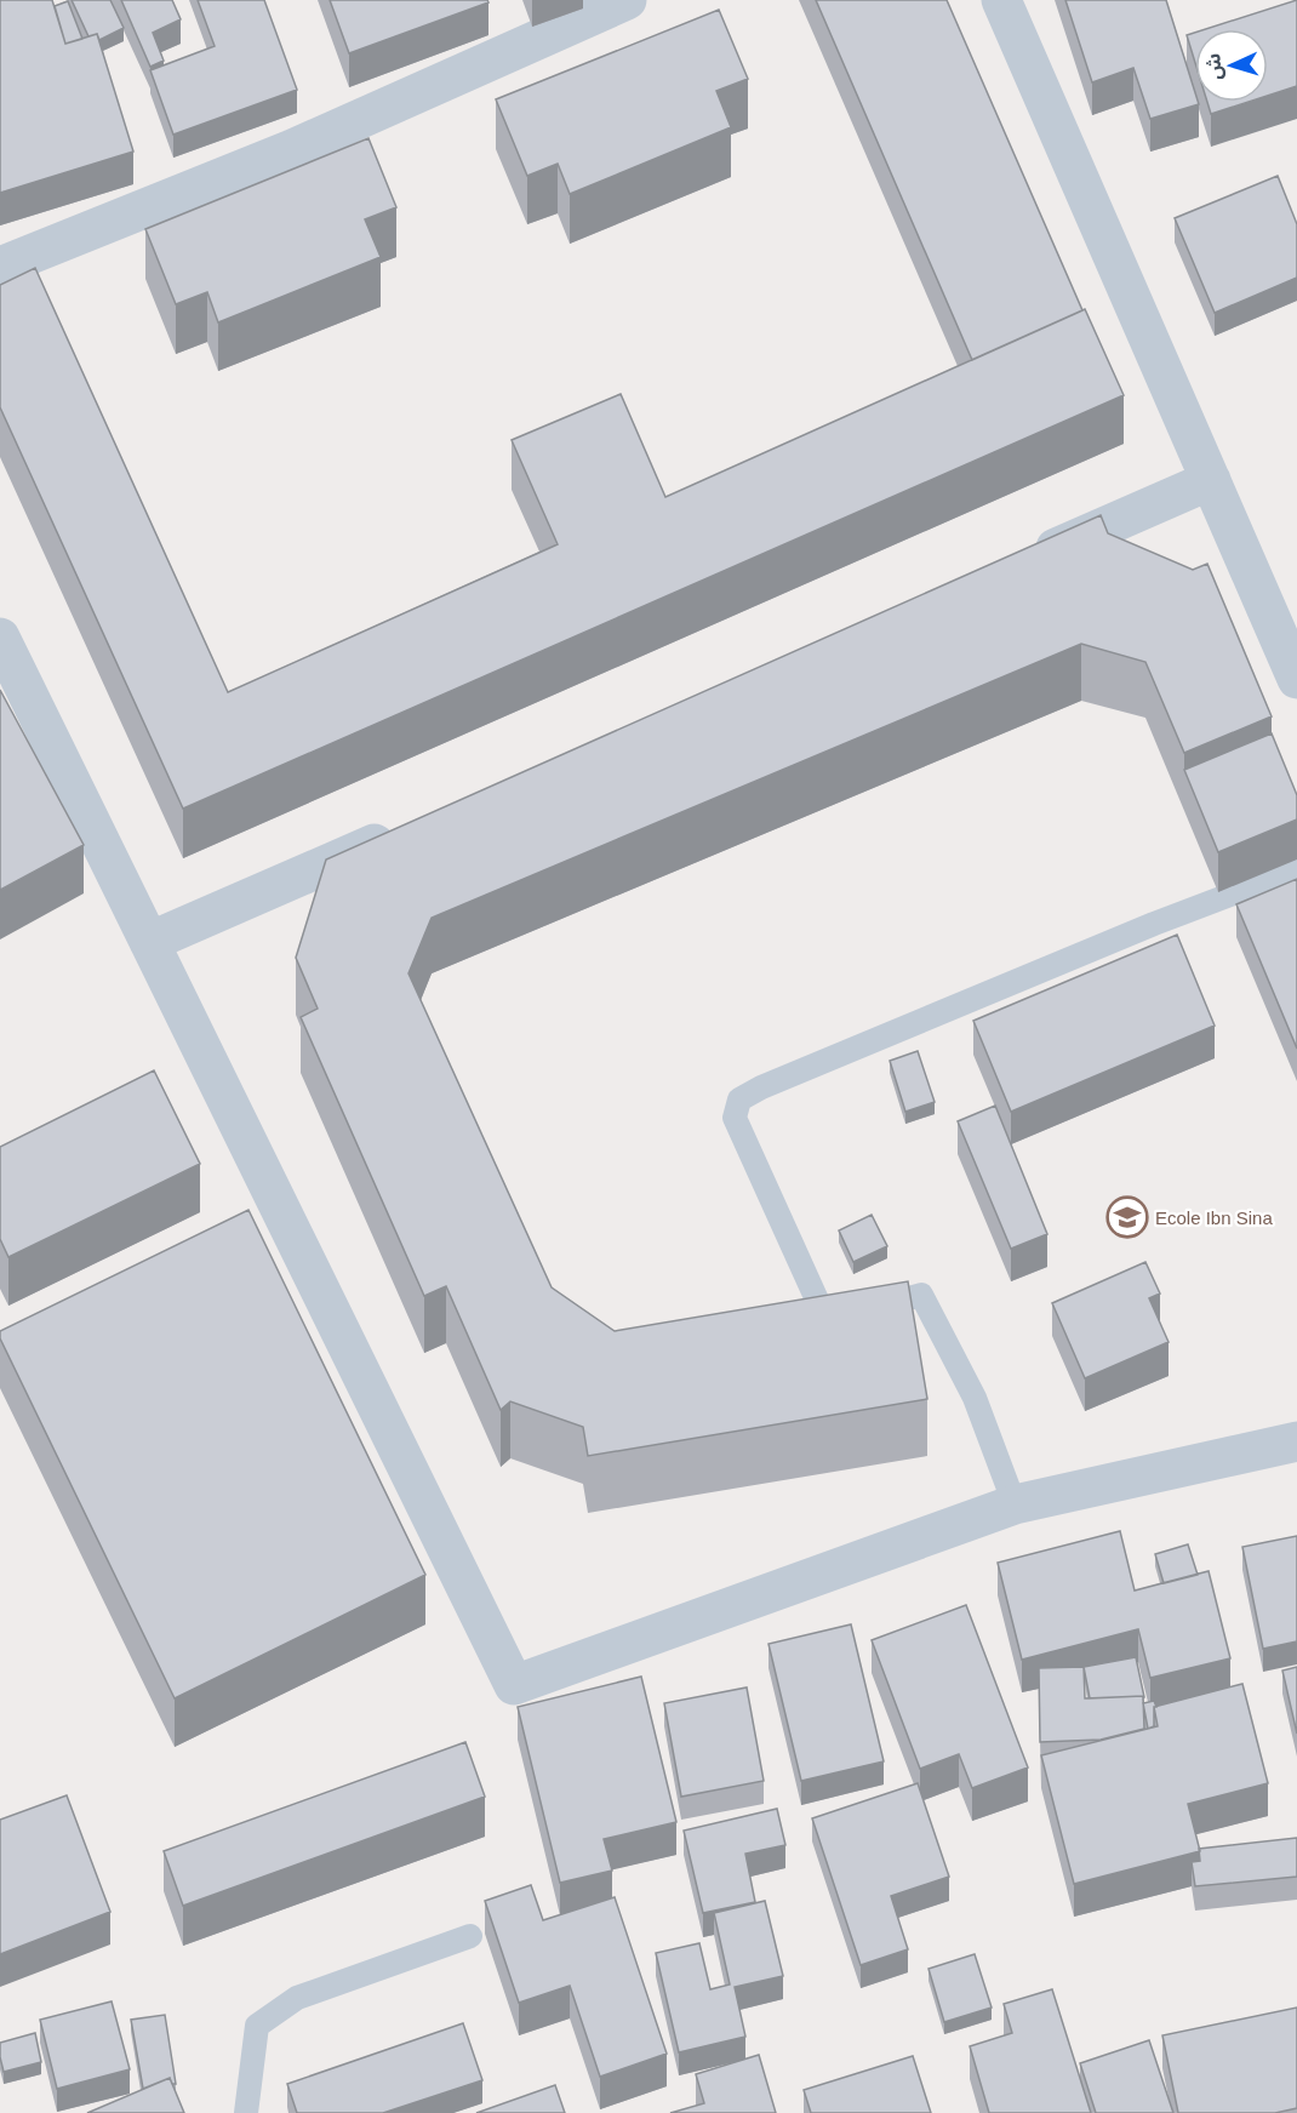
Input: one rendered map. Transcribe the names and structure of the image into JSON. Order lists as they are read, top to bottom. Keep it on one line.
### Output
{"places":{"school or university":["Ecole Ibn Sina"]},"north":"left"}
